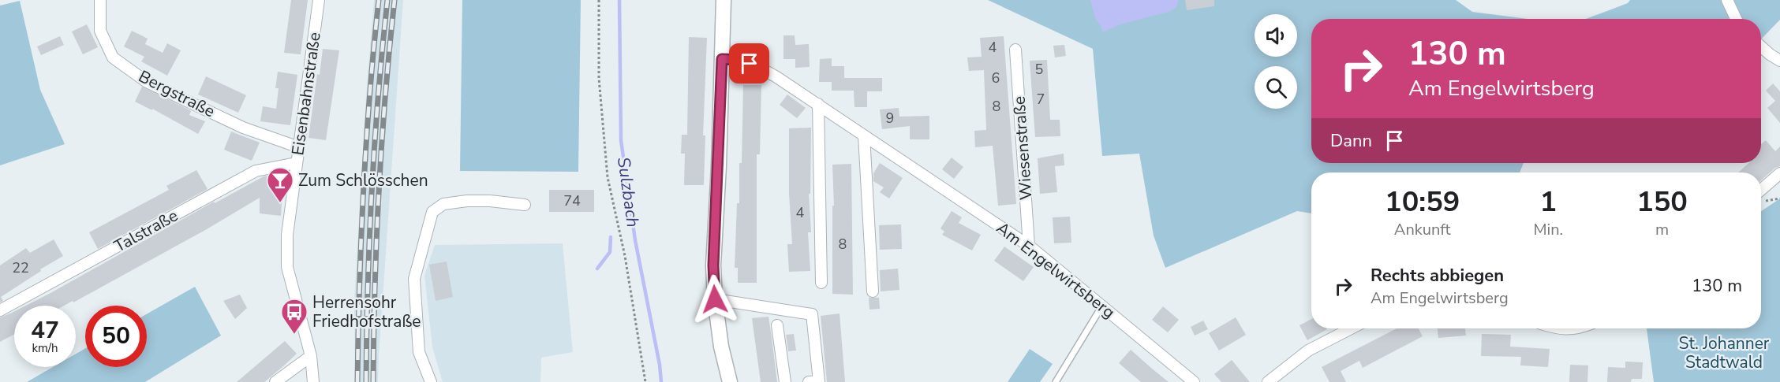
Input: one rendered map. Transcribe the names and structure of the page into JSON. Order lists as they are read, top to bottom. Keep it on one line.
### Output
{"streets":{"street":["Bergstraße","Eisenbahnstraße","Wiesenstraße","Talstraße","Am Engelwirtsberg"]},"crossings":[["Bergstraße","Eisenbahnstraße"],["Eisenbahnstraße","Talstraße"],["Wiesenstraße","Am Engelwirtsberg"]],"water":["Sulzbach"],"parks":["St. Johanner Stadtwald"],"places":{"bar":["Zum Schlösschen"],"bus stop":["Herrensohr Friedhofstraße"]},"house_numbers":["4","5","6","7","8","9","74","4","8","22"],"page":{"turn":["130 m","Am Engelwirtsberg"],"then":"Dann","eta":["10:59","Ankunft","1","Min.","150","m"],"list":[{"name":"Rechts abbiegen","note":"Am Engelwirtsberg","value":"130 m"}],"speed":"47 km/h","limit":"50"}}
